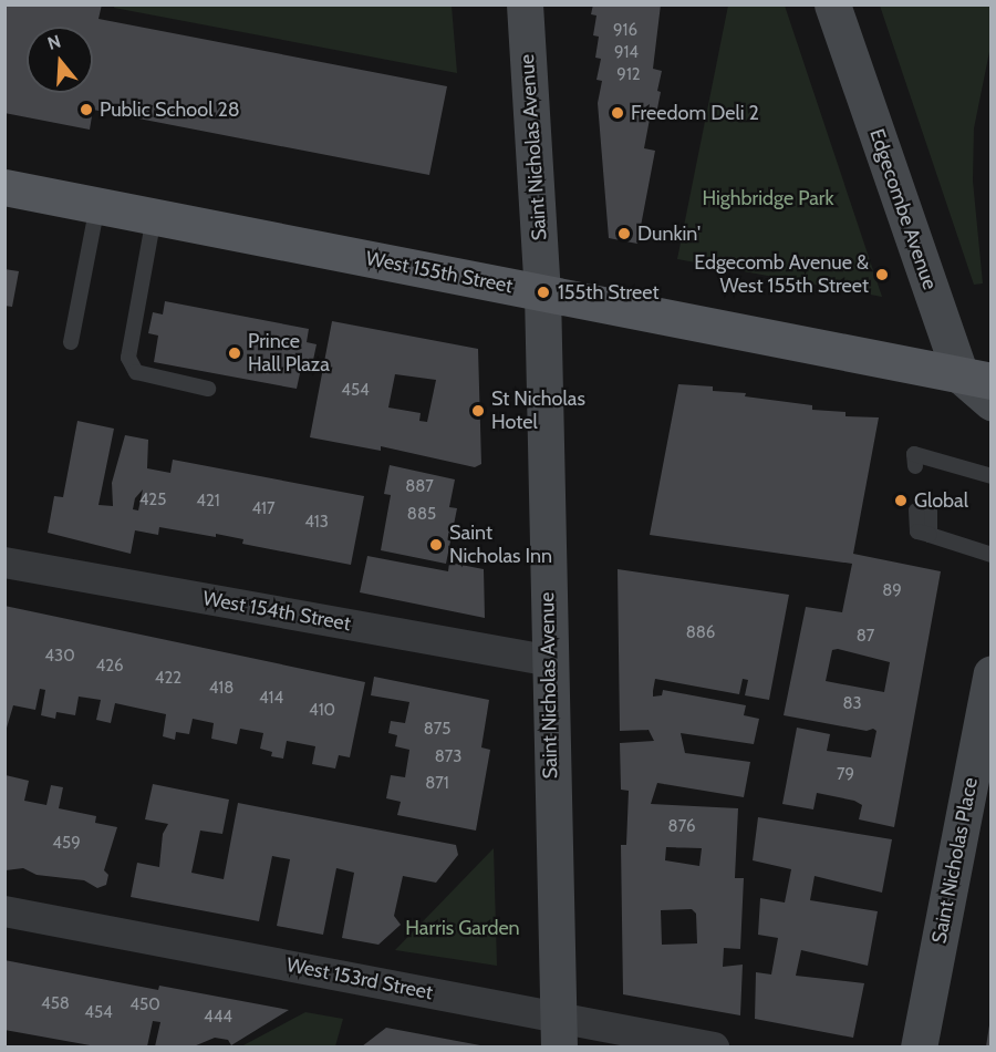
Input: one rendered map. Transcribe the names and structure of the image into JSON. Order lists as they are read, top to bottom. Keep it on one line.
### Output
{"streets":{"main road":["Saint Nicholas Avenue","Edgecombe Avenue","West 155th Street","Saint Nicholas Place"],"street":["West 154th Street","West 153rd Street"]},"crossings":[["Saint Nicholas Avenue","West 155th Street"],["Saint Nicholas Avenue","West 154th Street"],["Saint Nicholas Avenue","West 153rd Street"],["Edgecombe Avenue","West 155th Street"]],"parks":["Highbridge Park","Harris Garden"],"places":["Public School 28","Freedom Deli 2","Dunkin'","Edgecomb Avenue & West 155th Street","155th Street","Prince Hall Plaza","St Nicholas Hotel","Global","Saint Nicholas Inn"],"house_numbers":["916","914","912","454","887","425","421","417","885","413","89","886","87","430","426","422","418","414","83","410","875","873","79","871","876","459","458","450","454","444"],"north":"top"}
